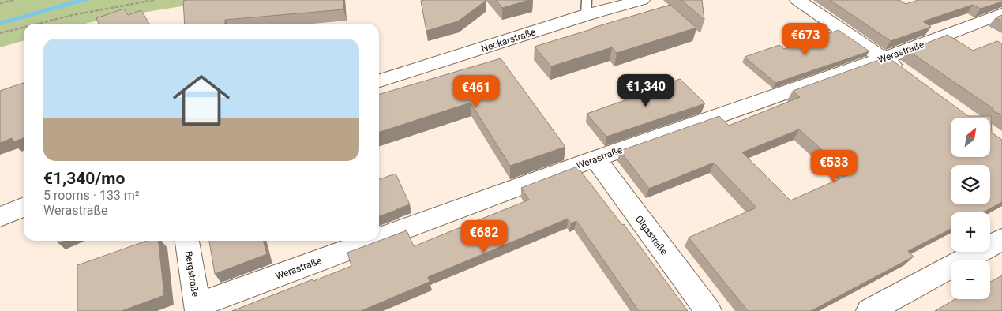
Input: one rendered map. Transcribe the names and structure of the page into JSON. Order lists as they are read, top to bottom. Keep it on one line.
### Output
{"streets":{"street":["Neckarstraße","Werastraße","Olgastraße","Bergstraße"]},"crossings":[["Werastraße","Olgastraße"],["Werastraße","Bergstraße"]],"north":"top right","page":{"price":["€673","€1,340","€461","€533","€682"],"list":[{"name":"€1,340/mo","note":"5 rooms · 133 m² · Werastraße"}],"map_buttons":["+","−"]}}
